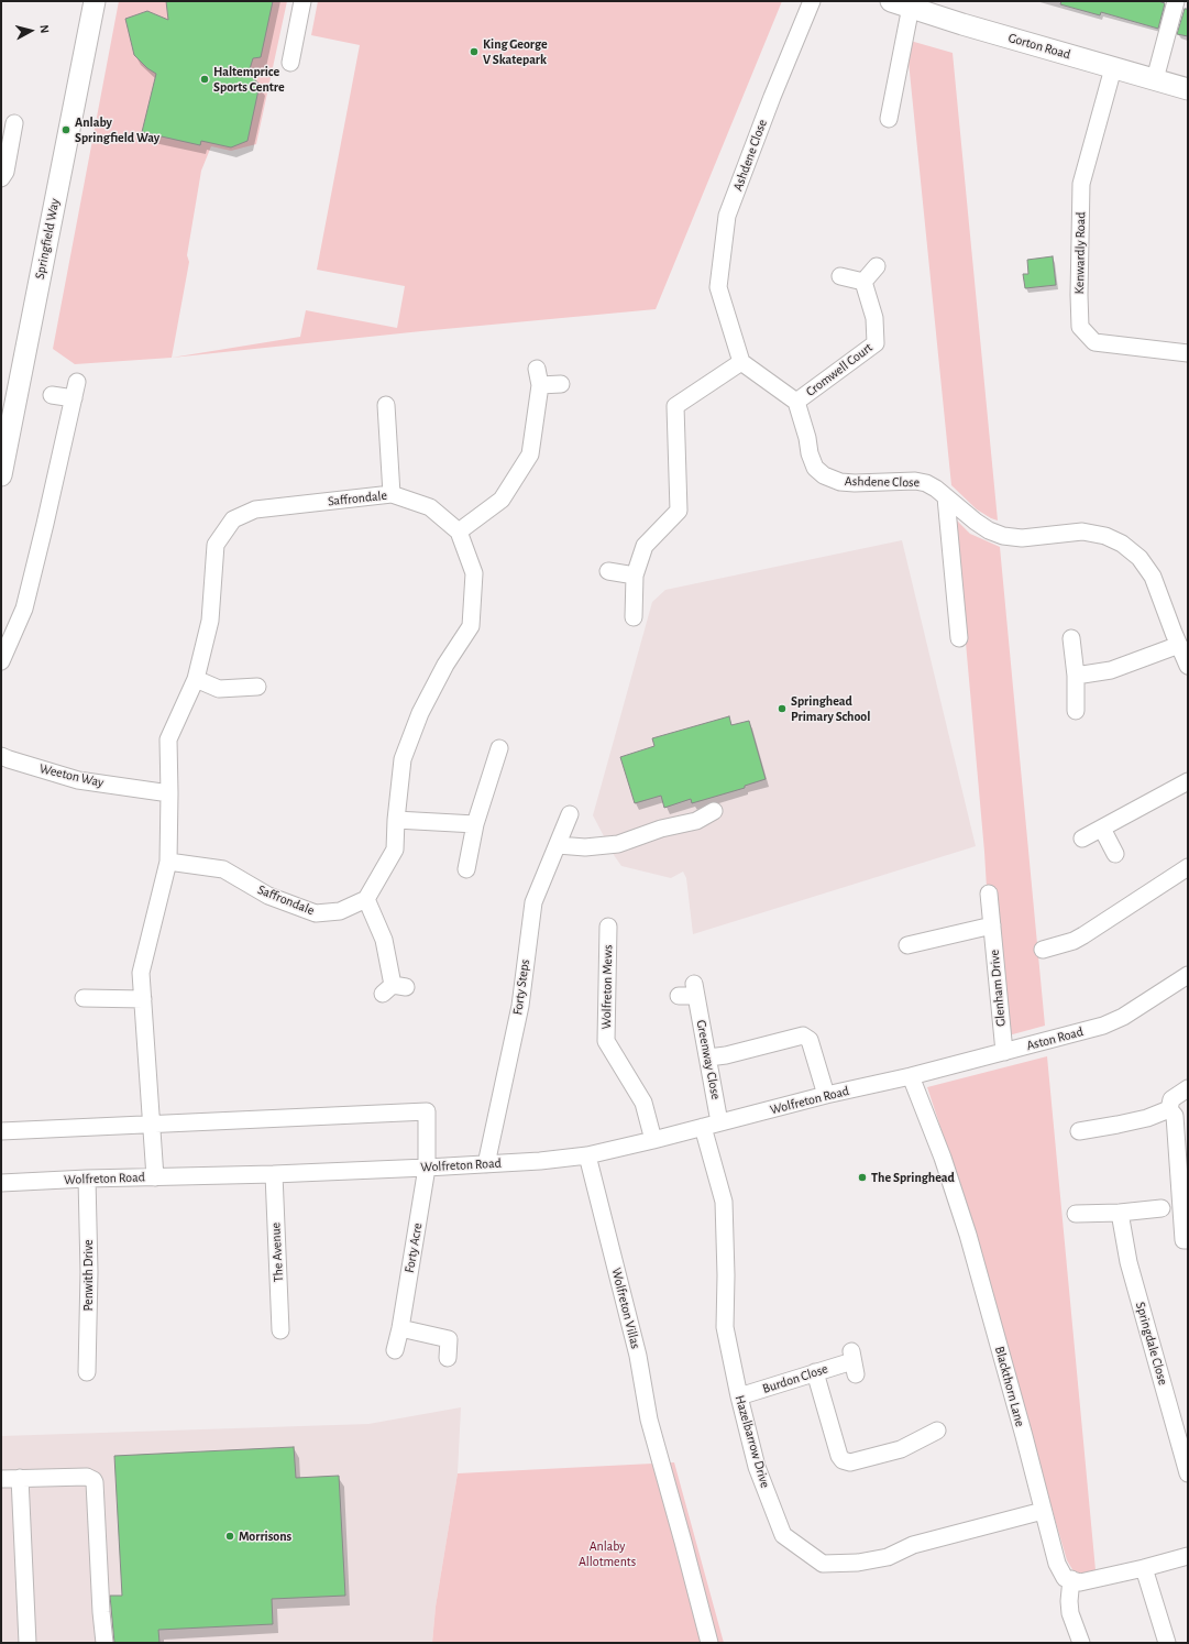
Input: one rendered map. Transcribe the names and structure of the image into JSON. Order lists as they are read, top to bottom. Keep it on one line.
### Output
{"streets":{"main road":["Gorton Road","Springfield Way"],"street":["Ashdene Close","Kenwardly Road","Cromwell Court","Saffrondale","Weeton Way","Forty Steps","Wolfreton Mews","Glenham Drive","Aston Road","Greenway Close","Wolfreton Road","Forty Acre","The Avenue","Penwith Drive","Wolfreton Villas","Springdale Close","Burdon Close","Blackthorn Lane","Hazelbarrow Drive"]},"crossings":[["Gorton Road","Kenwardly Road"],["Ashdene Close","Cromwell Court"],["Saffrondale","Weeton Way"],["Saffrondale","Wolfreton Road"],["Saffrondale","Forty Acre"],["Forty Steps","Wolfreton Road"],["Wolfreton Mews","Wolfreton Road"],["Glenham Drive","Aston Road"],["Aston Road","Wolfreton Road"],["Aston Road","Blackthorn Lane"],["Greenway Close","Wolfreton Road"],["Wolfreton Road","Forty Acre"],["Wolfreton Road","The Avenue"],["Wolfreton Road","Penwith Drive"],["Wolfreton Road","Wolfreton Villas"],["Wolfreton Road","Blackthorn Lane"],["Wolfreton Road","Hazelbarrow Drive"],["Burdon Close","Hazelbarrow Drive"],["Blackthorn Lane","Hazelbarrow Drive"]],"parks":["Anlaby Allotments"],"places":["King George V Skatepark","Haltemprice Sports Centre","Anlaby Springfield Way","Springhead Primary School","The Springhead","Morrisons"],"north":"right"}
